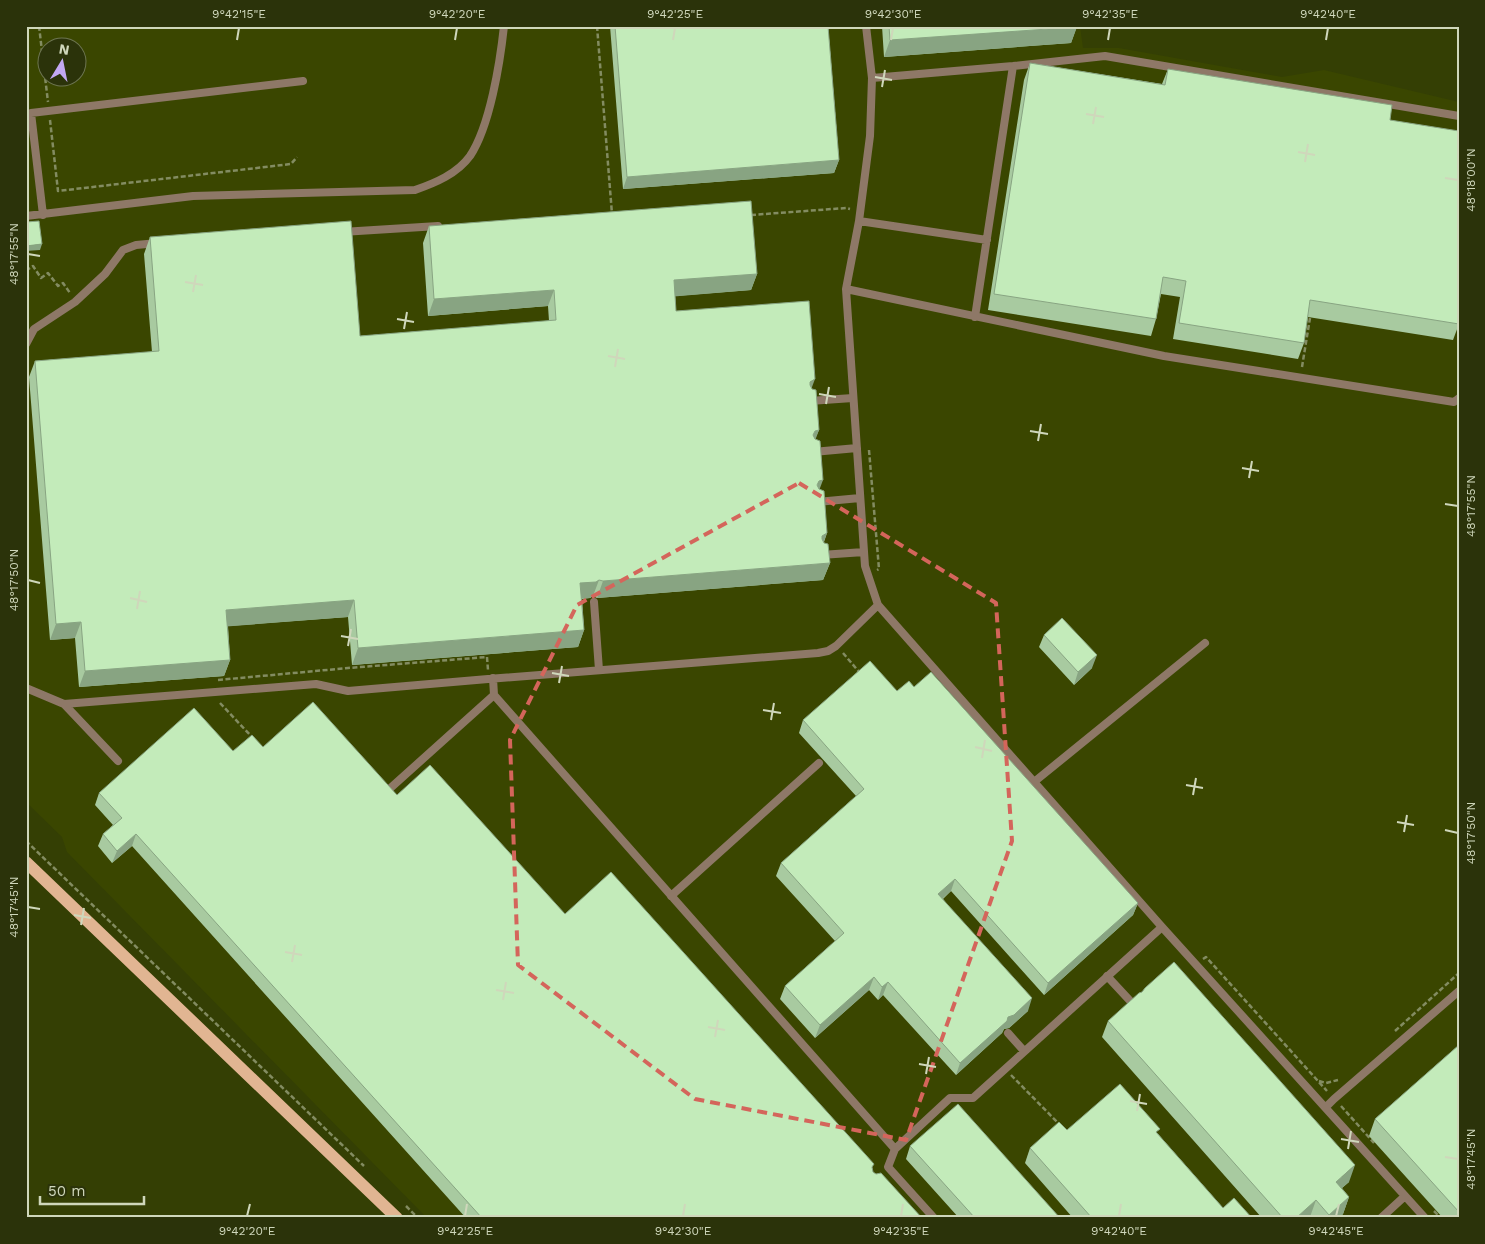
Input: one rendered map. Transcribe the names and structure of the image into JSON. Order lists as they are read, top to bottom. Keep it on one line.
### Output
{"scale_bar":"50 m","north":"top","coordinates":["9°42'15\"E","9°42'20\"E","9°42'25\"E","9°42'30\"E","9°42'35\"E","9°42'40\"E","48°18'00\"N","48°17'55\"N","48°17'50\"N","48°17'45\"N","9°42'45\"E"]}
